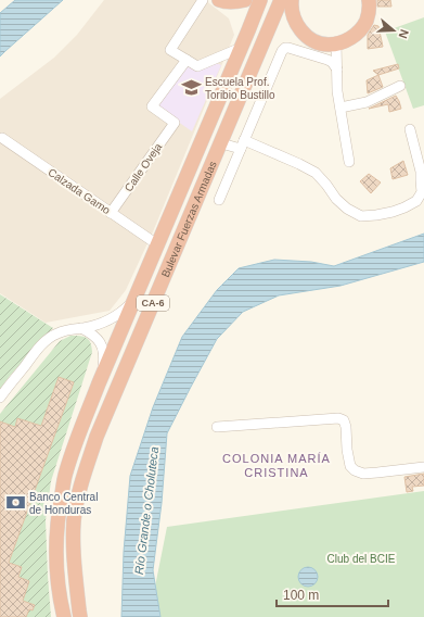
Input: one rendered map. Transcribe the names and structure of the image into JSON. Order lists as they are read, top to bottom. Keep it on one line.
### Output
{"streets":{"highway":["Bulevar Fuerzas Armadas","CA-6"],"street":["Calle Oveja","Calzada Gamo"]},"crossings":[["Calle Oveja","Calzada Gamo"],["Calzada Gamo","Bulevar Fuerzas Armadas"]],"districts":["COLONIA MARÍA CRISTINA"],"water":["Río Grande o Choluteca"],"parks":["Club del BCIE"],"places":{"school or university":["Escuela Prof. Toribio Bustillo"],"bank":["Banco Central de Honduras"]},"scale_bar":"100 m","north":"right"}
